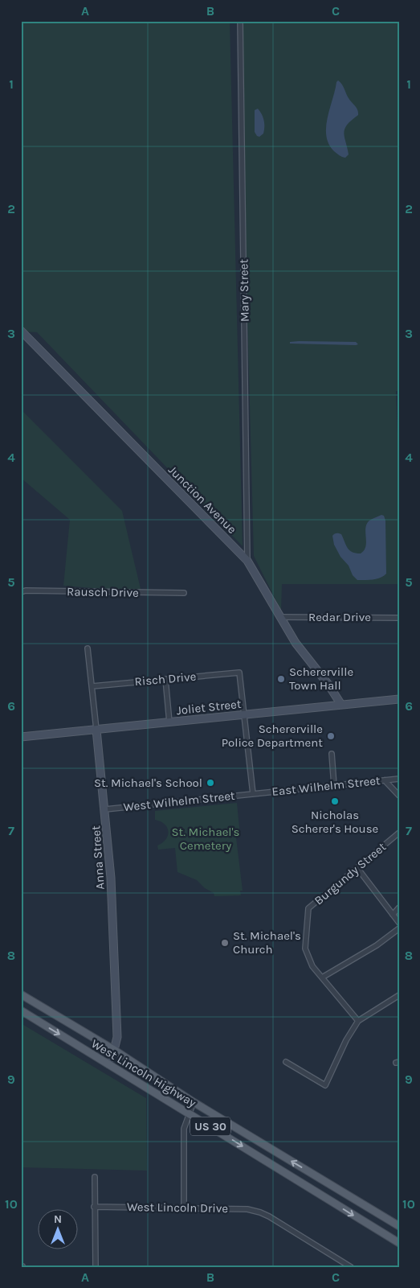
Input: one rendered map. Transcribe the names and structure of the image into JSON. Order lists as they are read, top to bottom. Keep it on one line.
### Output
{"streets":{"main road":["West Lincoln Highway","US 30"],"street":["Mary Street","Junction Avenue","Rausch Drive","Redar Drive","Risch Drive","Joliet Street","East Wilhelm Street","West Wilhelm Street","Anna Street","Burgundy Street","West Lincoln Drive"]},"crossings":[["Mary Street","Junction Avenue"],["Junction Avenue","Redar Drive"],["Junction Avenue","Joliet Street"],["Risch Drive","Joliet Street"],["Risch Drive","Anna Street"],["Joliet Street","Anna Street"],["East Wilhelm Street","West Wilhelm Street"],["West Wilhelm Street","Anna Street"],["Anna Street","West Lincoln Highway"]],"parks":["St. Michael's Cemetery"],"places":["Schererville Town Hall","Schererville Police Department","St. Michael's School","Nicholas Scherer's House","St. Michael's Church"],"north":"top","grid":{"columns":["A","B","C"],"rows":["1","2","3","4","5","6","7","8","9","10"]}}
